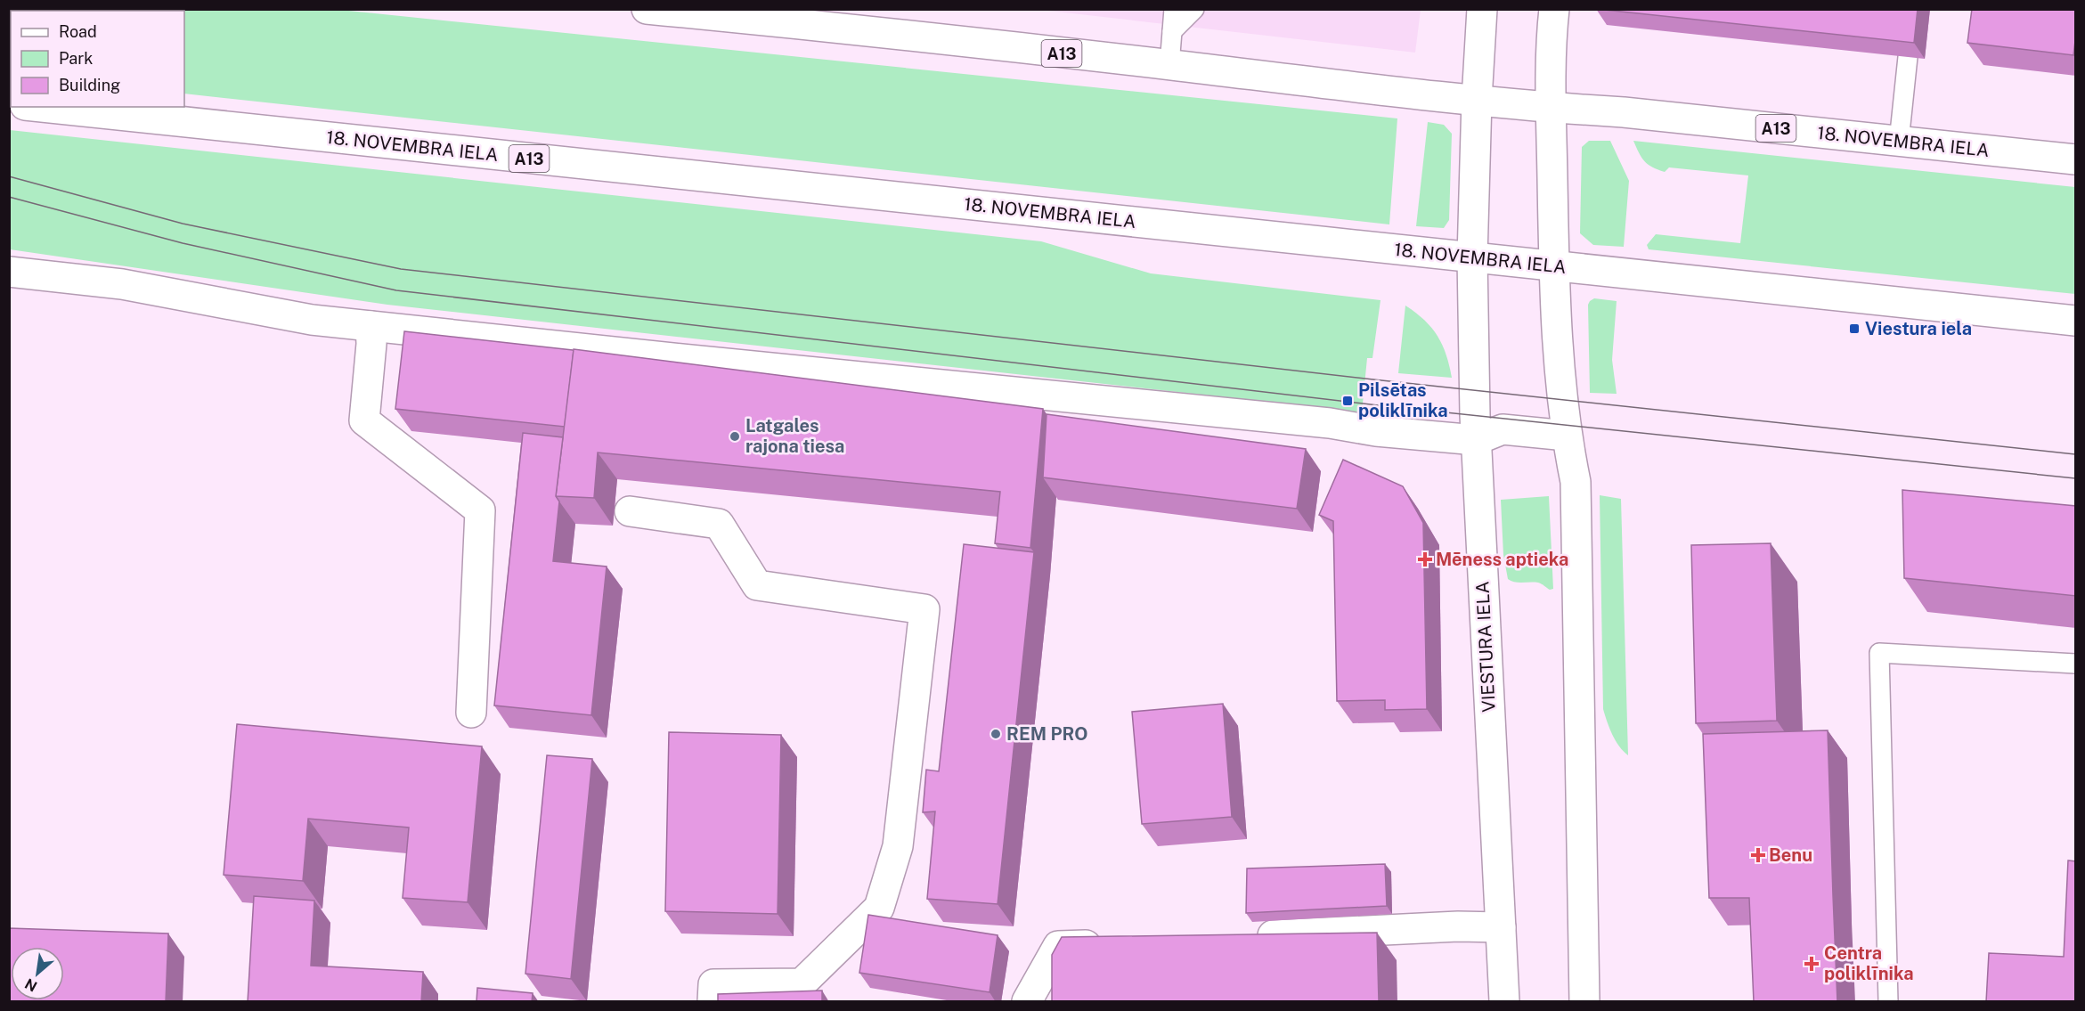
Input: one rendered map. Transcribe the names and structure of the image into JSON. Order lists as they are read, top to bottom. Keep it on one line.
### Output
{"streets":{"street":["A13","18. NOVEMBRA IELA","VIESTURA IELA"]},"crossings":[["18. NOVEMBRA IELA","VIESTURA IELA"]],"places":{"transit":["Viestura iela","Pilsētas poliklīnika"],"other":["Latgales rajona tiesa","REM PRO"],"health":["Mēness aptieka","Benu","Centra poliklīnika"]},"legend":["Road","Park","Building"],"north":"bottom left"}
